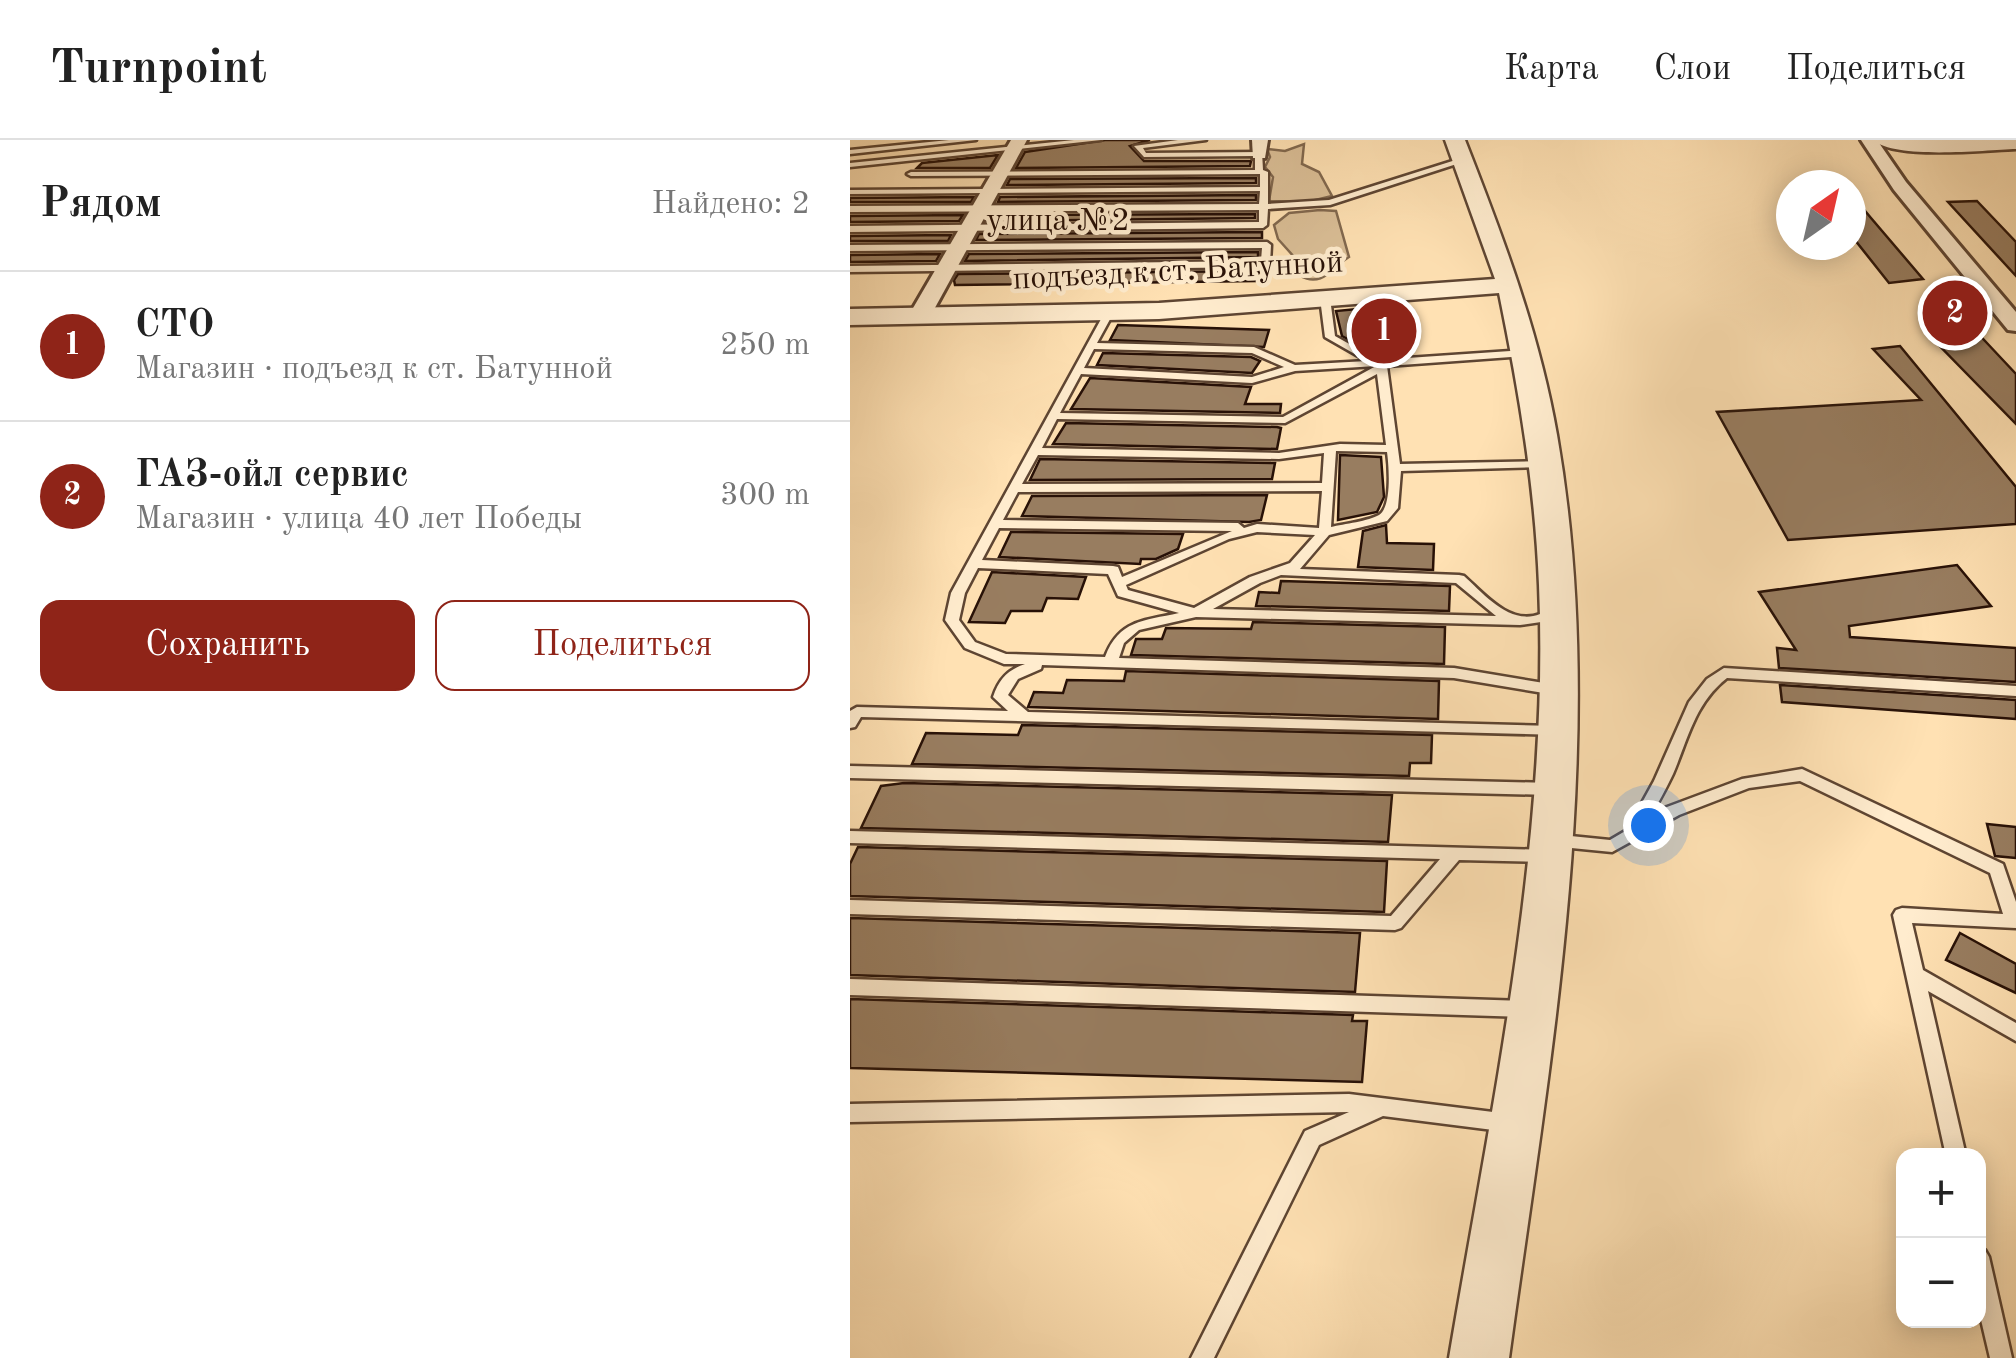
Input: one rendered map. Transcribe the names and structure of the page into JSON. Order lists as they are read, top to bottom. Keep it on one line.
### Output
{"streets":{"street":["подъезд к ст. Батунной"],"lane":["улица №2"]},"north":"top right","page":{"header":"Turnpoint","nav":["Карта","Слои","Поделиться"],"heading":["Рядом","Найдено: 2"],"list":[{"mark":"1","name":"СТО","note":"Магазин · подъезд к ст. Батунной","value":"250 m"},{"mark":"2","name":"ГАЗ-ойл сервис","note":"Магазин · улица 40 лет Победы","value":"300 m"}],"pins":["2","1"],"buttons":["Сохранить","Поделиться"],"map_buttons":["+","−"]}}
